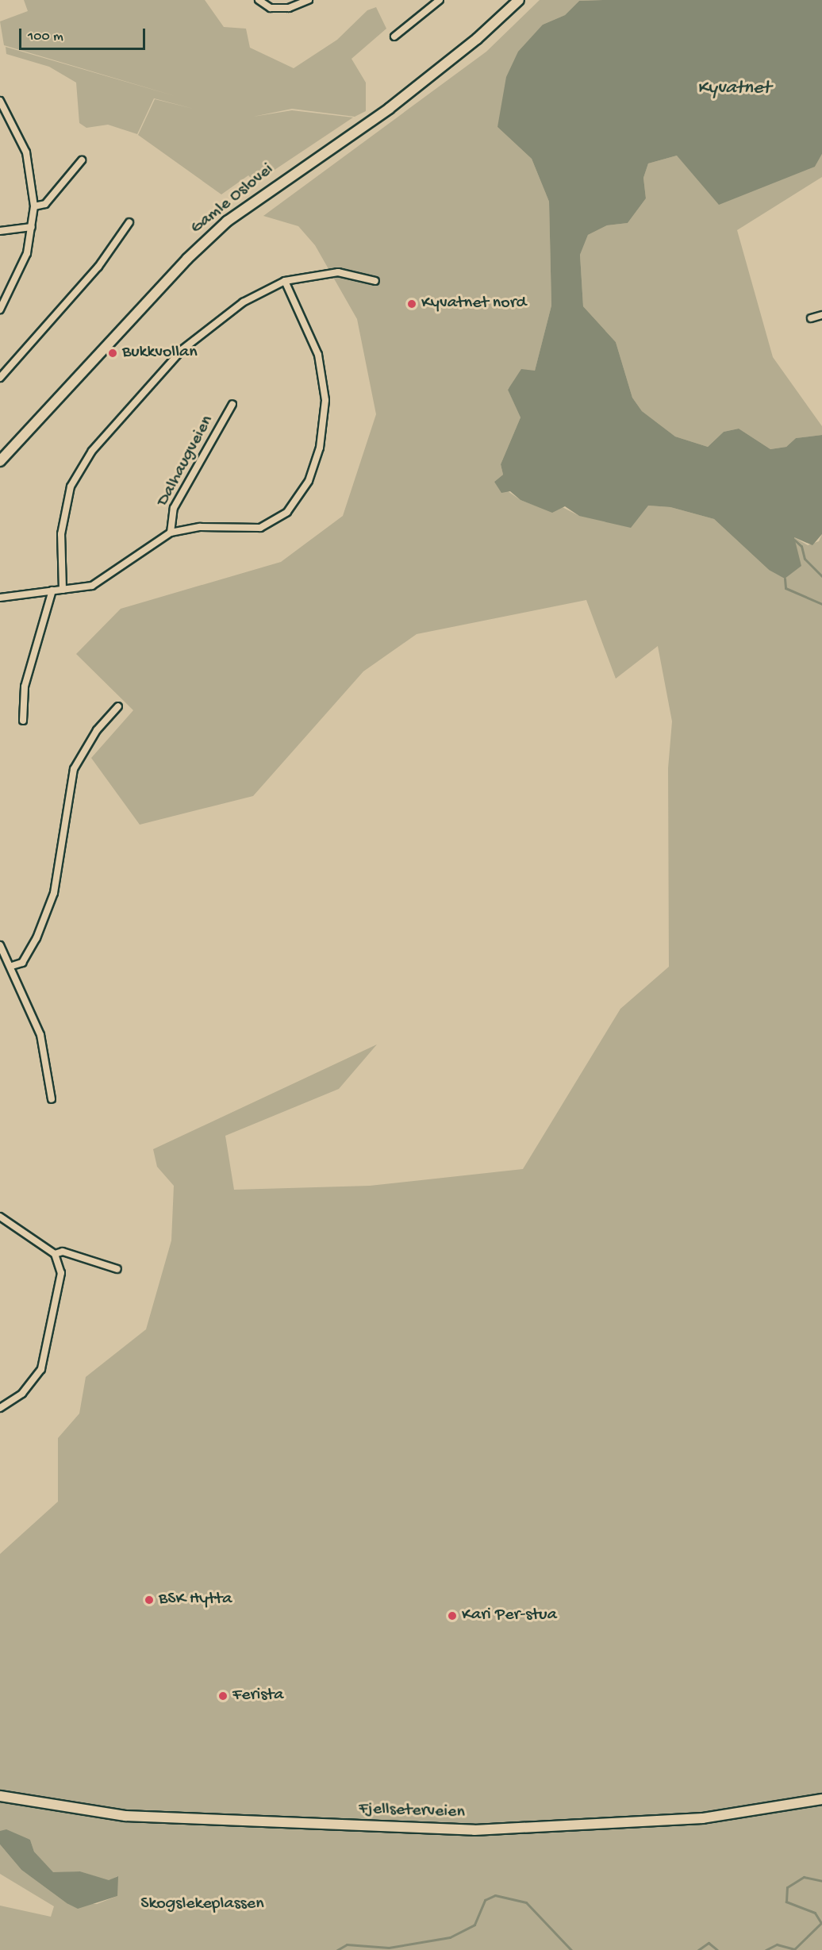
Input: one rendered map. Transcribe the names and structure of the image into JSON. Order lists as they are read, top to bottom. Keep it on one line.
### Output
{"streets":{"street":["Gamle Oslovei","Dalhaugveien","Fjellseterveien"]},"water":["Kyvatnet"],"parks":["Skogslekeplassen"],"places":["Kyvatnet nord","Bukkvollan","BSK Hytta","Kari Per-stua","Ferista"],"scale_bar":"100 m"}
